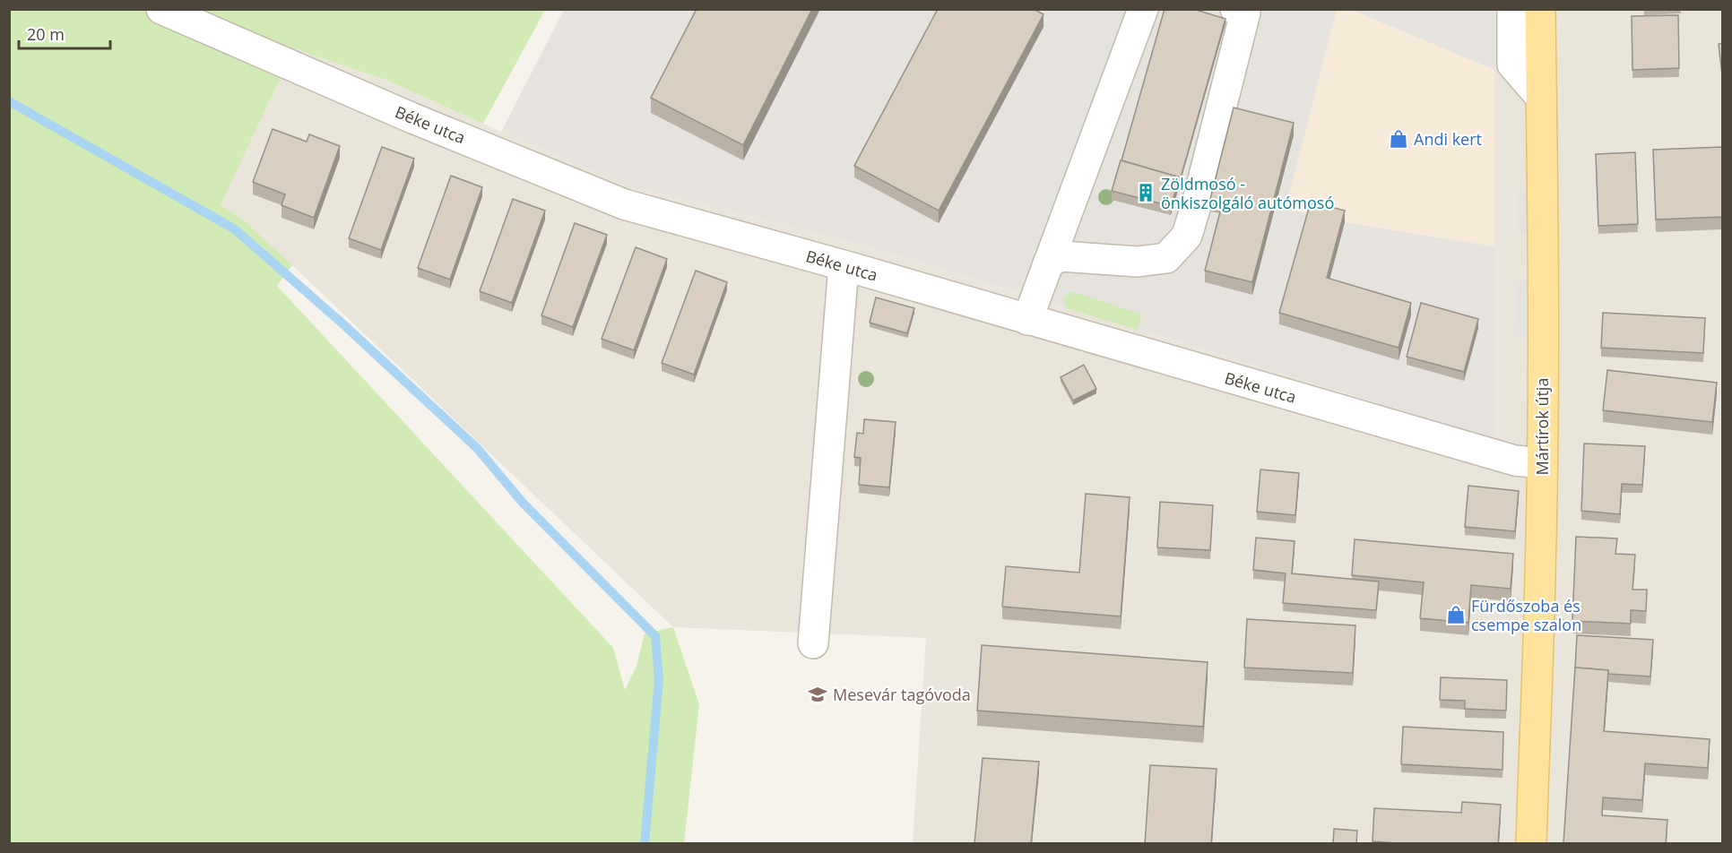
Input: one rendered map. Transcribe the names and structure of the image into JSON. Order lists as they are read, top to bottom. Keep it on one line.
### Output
{"streets":{"main road":["Mártírok útja"],"street":["Béke utca"]},"crossings":[["Béke utca","Mártírok útja"]],"places":{"shop":["Andi kert","Fürdőszoba és csempe szalon"],"building":["Zöldmosó - önkiszolgáló autómosó"],"school or university":["Mesevár tagóvoda"]},"scale_bar":"20 m"}
